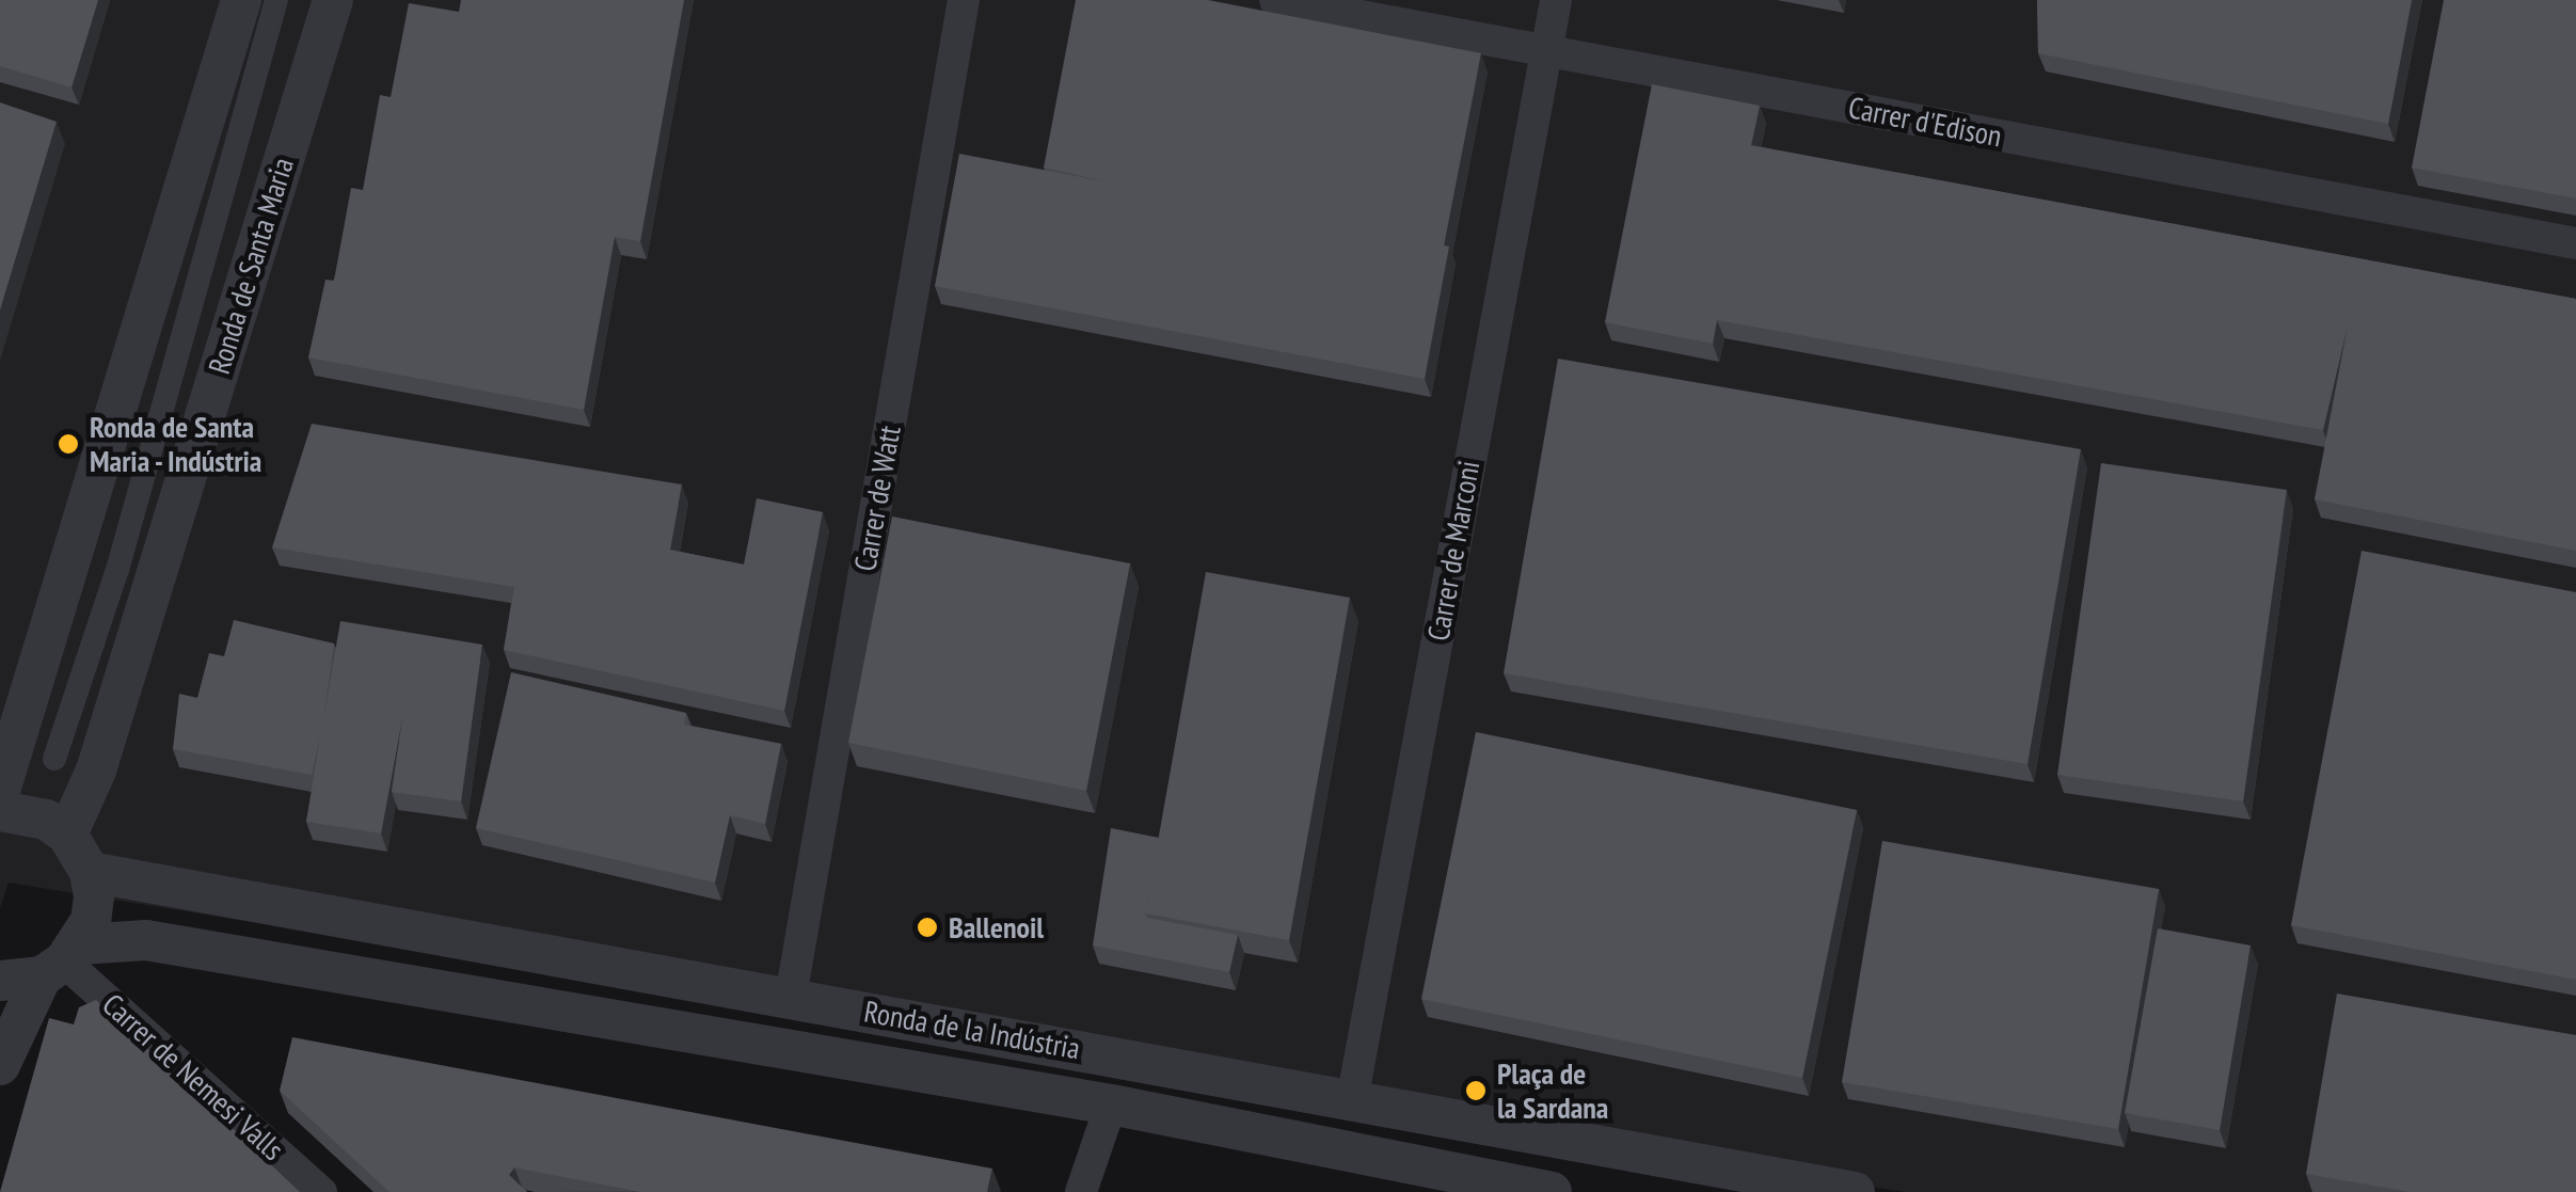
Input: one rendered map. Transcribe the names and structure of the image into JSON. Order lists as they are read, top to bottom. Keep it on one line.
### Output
{"streets":{"street":["Carrer d'Edison","Ronda de Santa Maria","Carrer de Watt","Carrer de Marconi","Ronda de la Indústria","Carrer de Nemesi Valls"]},"crossings":[["Carrer d'Edison","Carrer de Marconi"],["Carrer de Watt","Ronda de la Indústria"],["Carrer de Marconi","Ronda de la Indústria"],["Ronda de la Indústria","Carrer de Nemesi Valls"]],"places":["Ronda de Santa Maria - Indústria","Ballenoil","Plaça de la Sardana"]}
